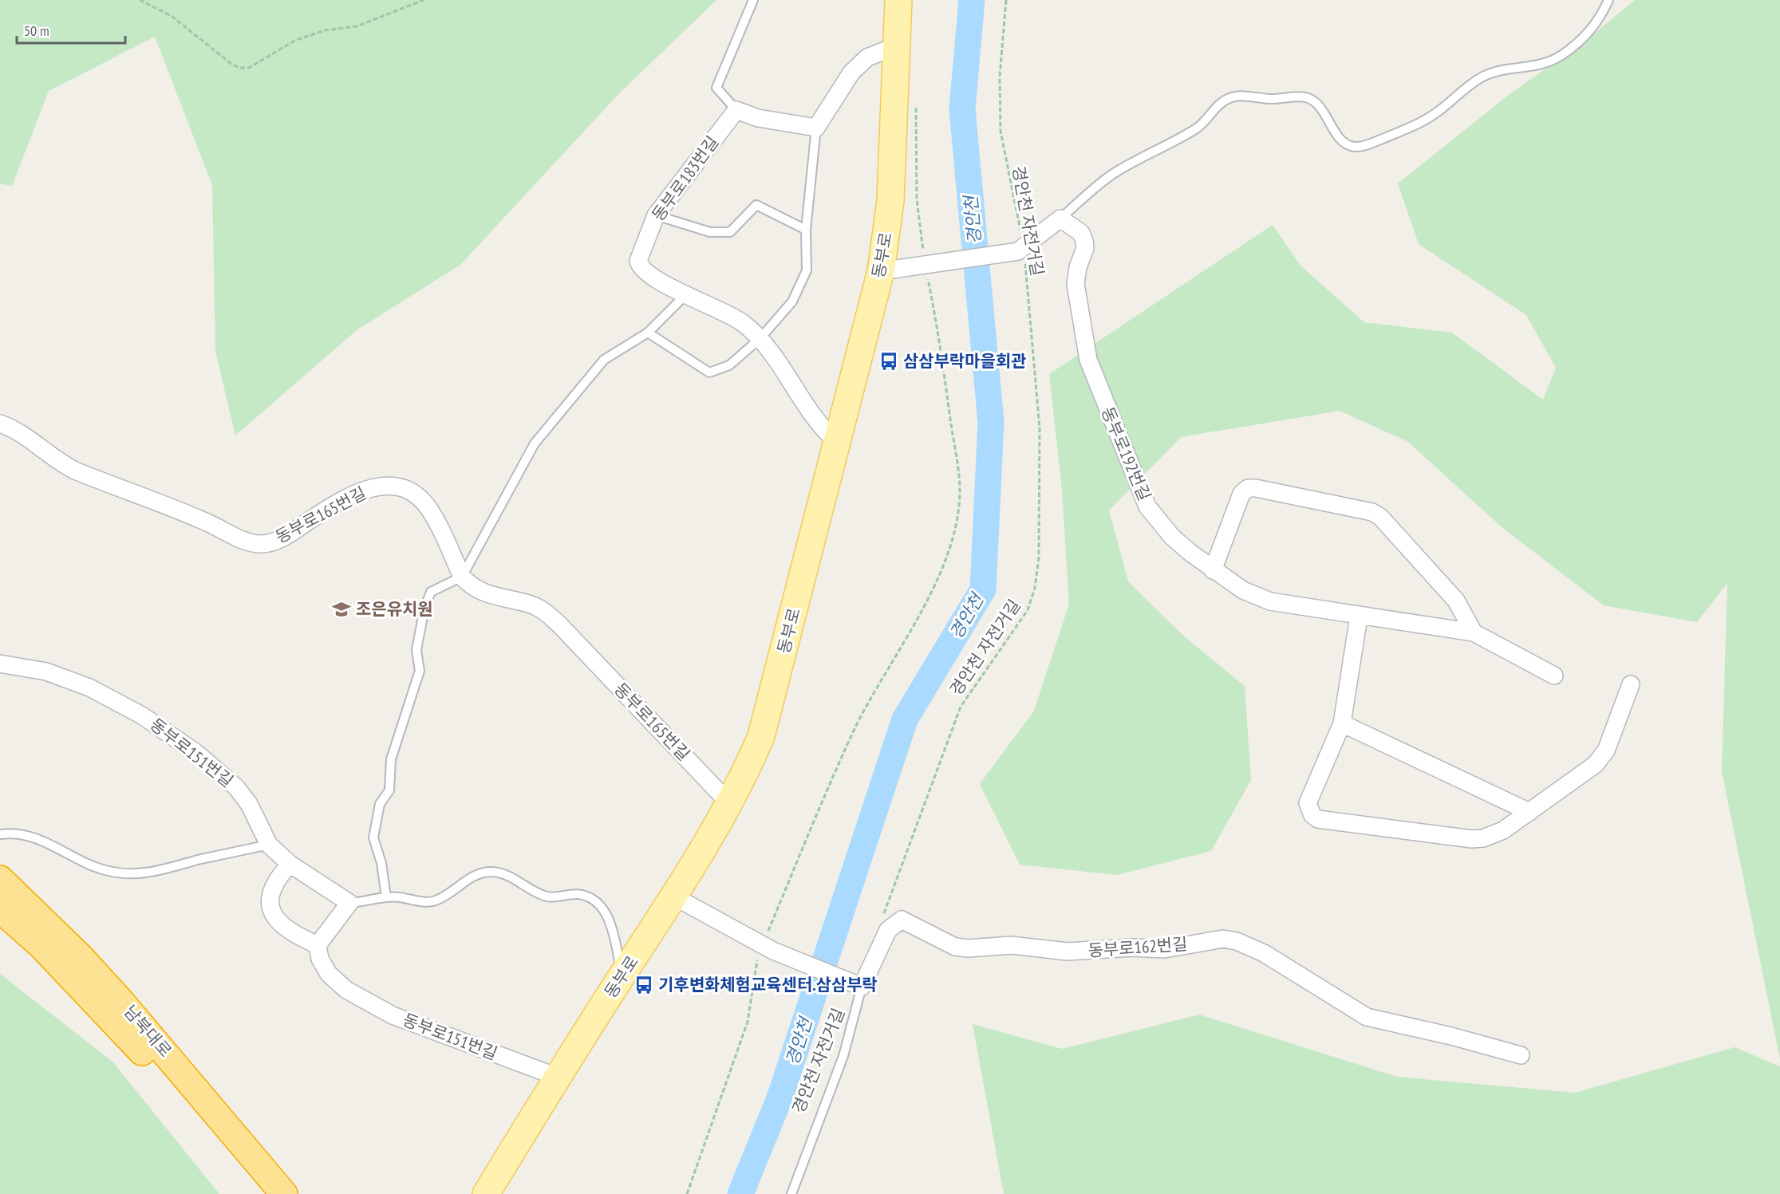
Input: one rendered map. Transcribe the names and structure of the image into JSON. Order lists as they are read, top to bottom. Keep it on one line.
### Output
{"streets":{"highway":["남북대로"],"main road":["동부로"],"street":["동부로183번길","동부로192번길","동부로165번길","동부로151번길","동부로162번길"],"path":["경안천 자전거길"]},"crossings":[["동부로183번길","동부로"],["동부로","동부로165번길"],["동부로","동부로151번길"]],"water":["경안천"],"places":{"bus stop":["삼삼부락마을회관","기후변화체험교육센터.삼삼부락"],"school or university":["조은유치원"]},"scale_bar":"50 m"}
